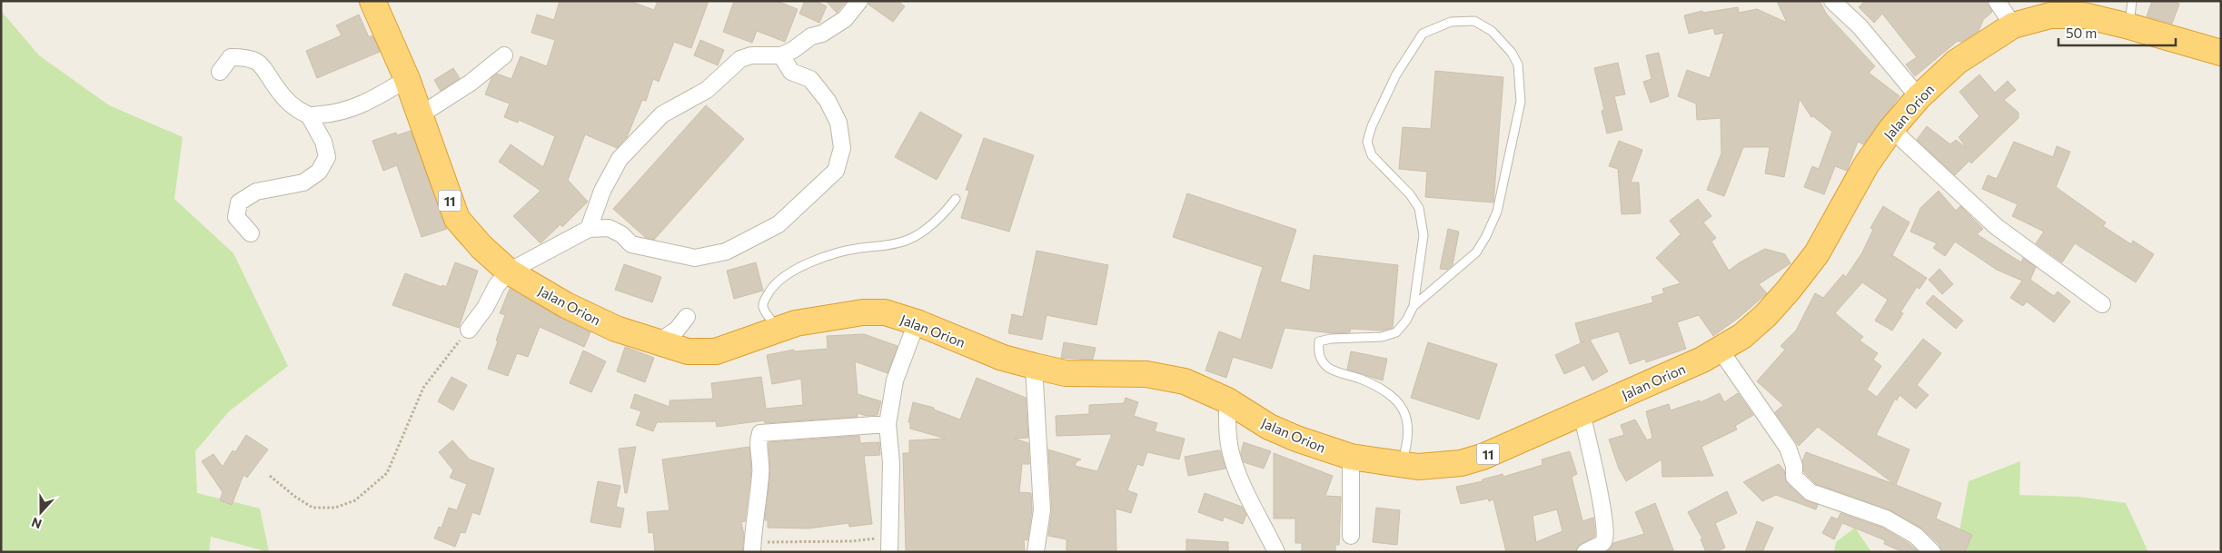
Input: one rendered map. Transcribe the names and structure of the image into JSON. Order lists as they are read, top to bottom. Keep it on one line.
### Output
{"streets":{"highway":["Jalan Orion","11"]},"scale_bar":"50 m","north":"bottom"}
